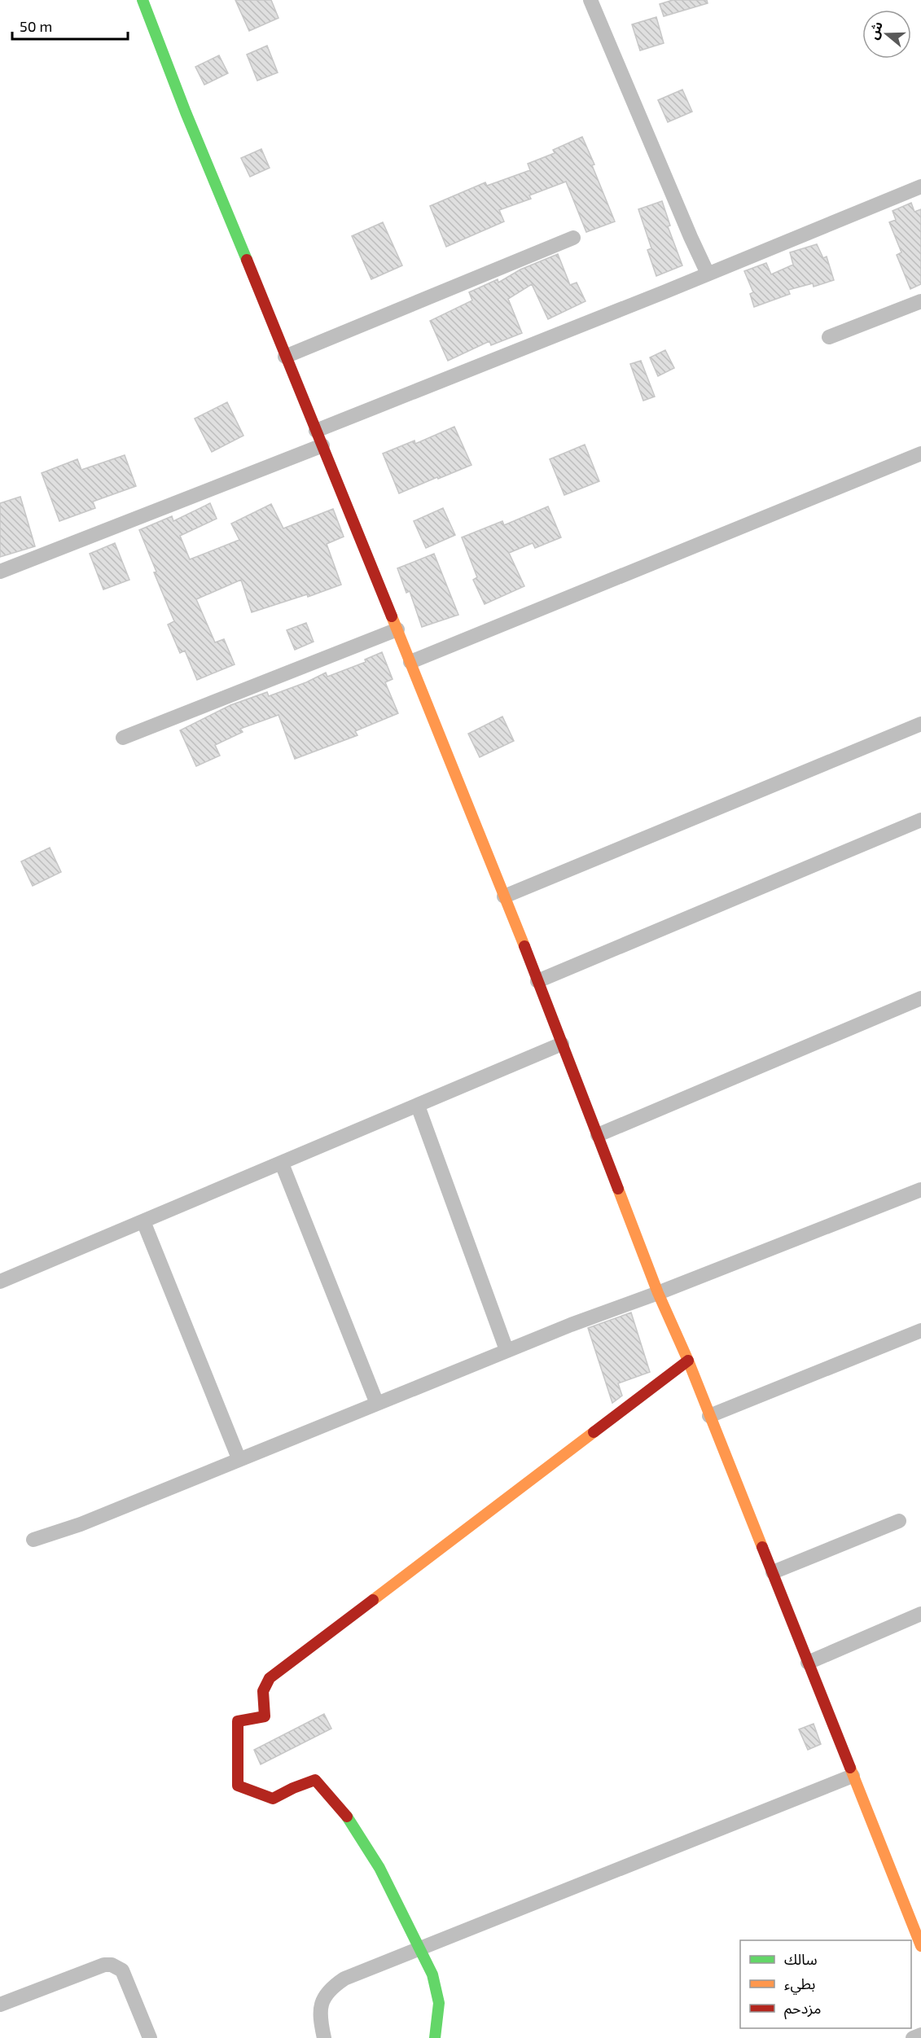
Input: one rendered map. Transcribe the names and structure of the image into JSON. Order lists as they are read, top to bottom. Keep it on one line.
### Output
{"legend":["سالك","بطيء","مزدحم"],"scale_bar":"50 m","north":"left"}
